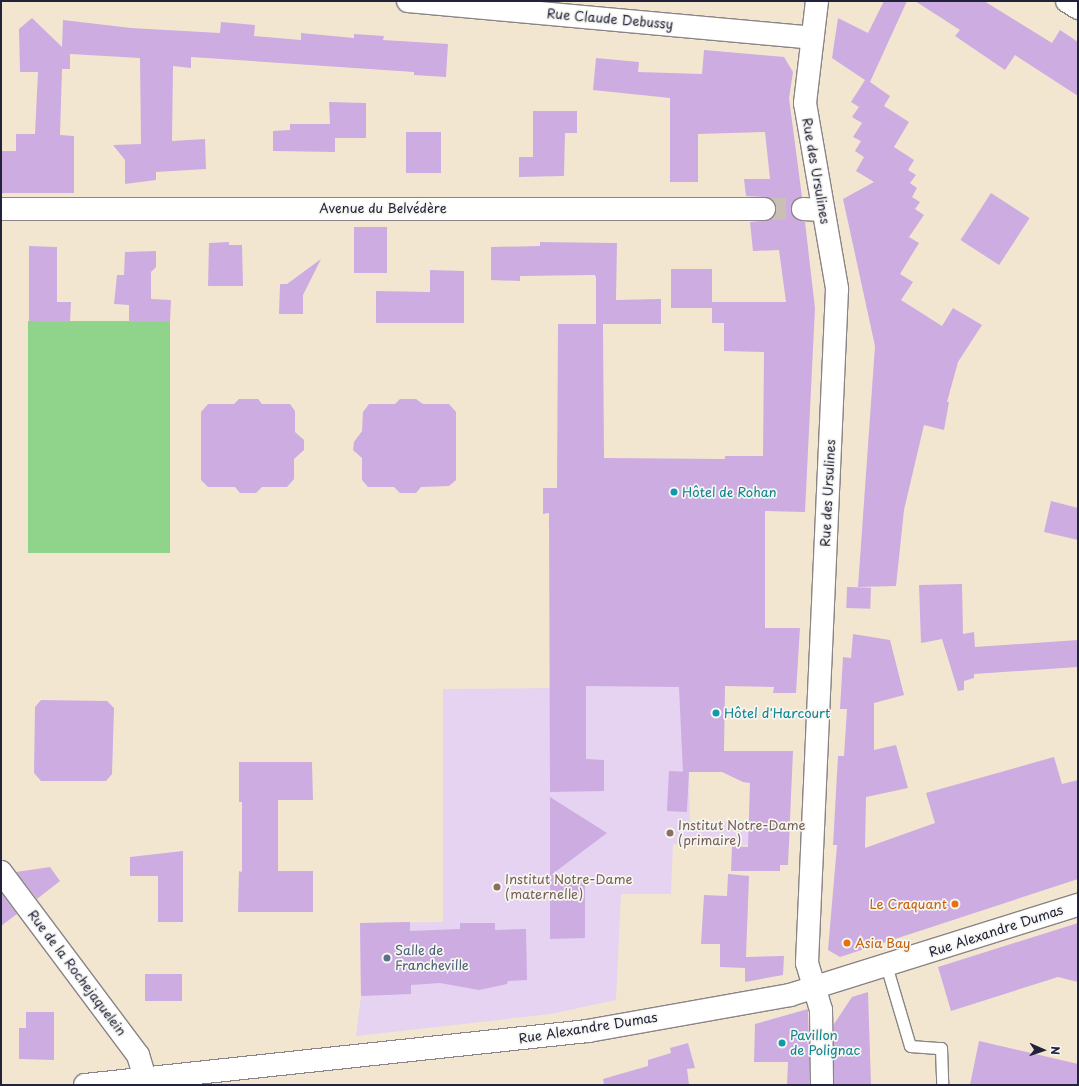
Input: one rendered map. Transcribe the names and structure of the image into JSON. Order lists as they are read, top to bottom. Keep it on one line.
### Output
{"streets":{"street":["Rue Claude Debussy","Rue des Ursulines","Avenue du Belvédère","Rue Alexandre Dumas","Rue de la Rochejaquelein"]},"crossings":[["Rue Claude Debussy","Rue des Ursulines"],["Rue des Ursulines","Rue Alexandre Dumas"],["Rue Alexandre Dumas","Rue de la Rochejaquelein"]],"places":["Hôtel de Rohan","Hôtel d'Harcourt","Institut Notre-Dame (primaire)","Institut Notre-Dame (maternelle)","Le Craquant","Asia Bay","Salle de Francheville","Pavillon de Polignac"],"north":"right"}
